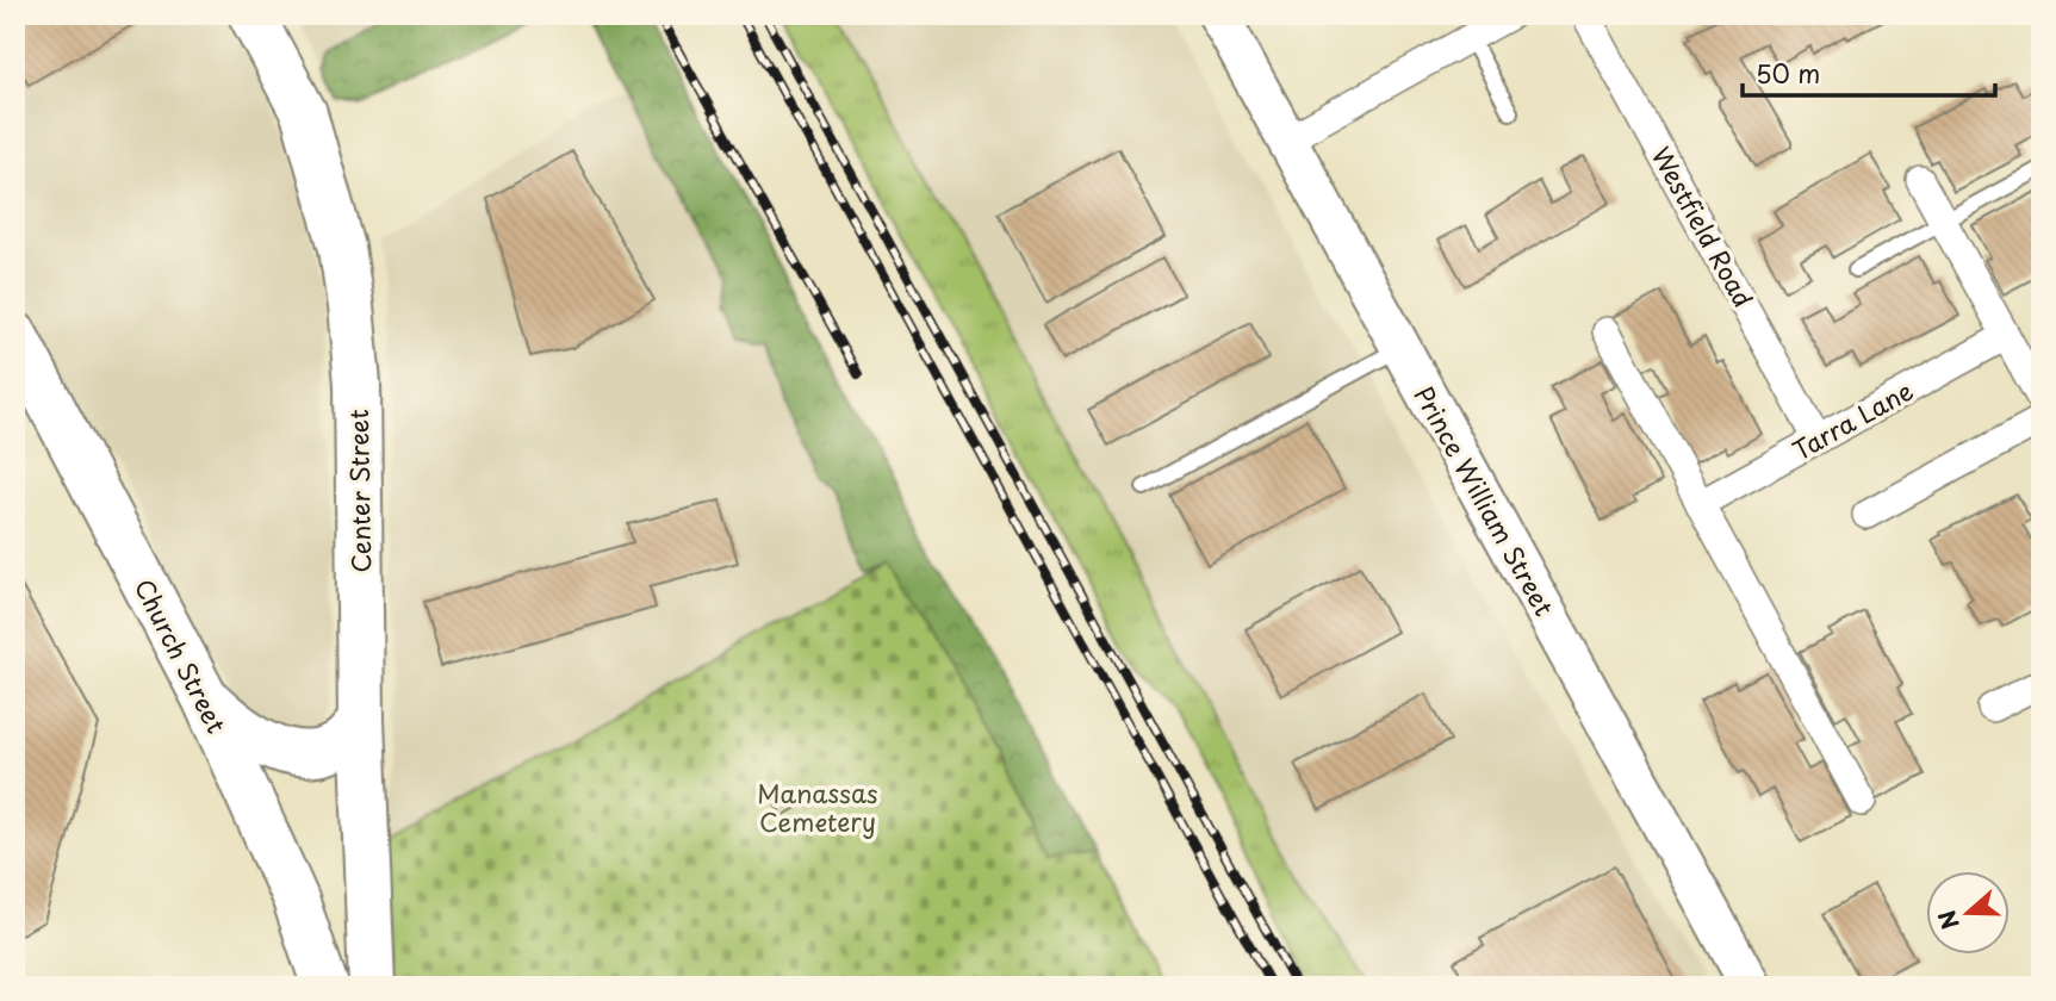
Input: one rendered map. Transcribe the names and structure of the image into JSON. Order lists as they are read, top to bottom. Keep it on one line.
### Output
{"streets":{"highway":["Center Street","Church Street"],"street":["Westfield Road","Tarra Lane","Prince William Street"]},"crossings":[["Westfield Road","Tarra Lane"]],"parks":["Manassas Cemetery"],"scale_bar":"50 m","north":"left"}
